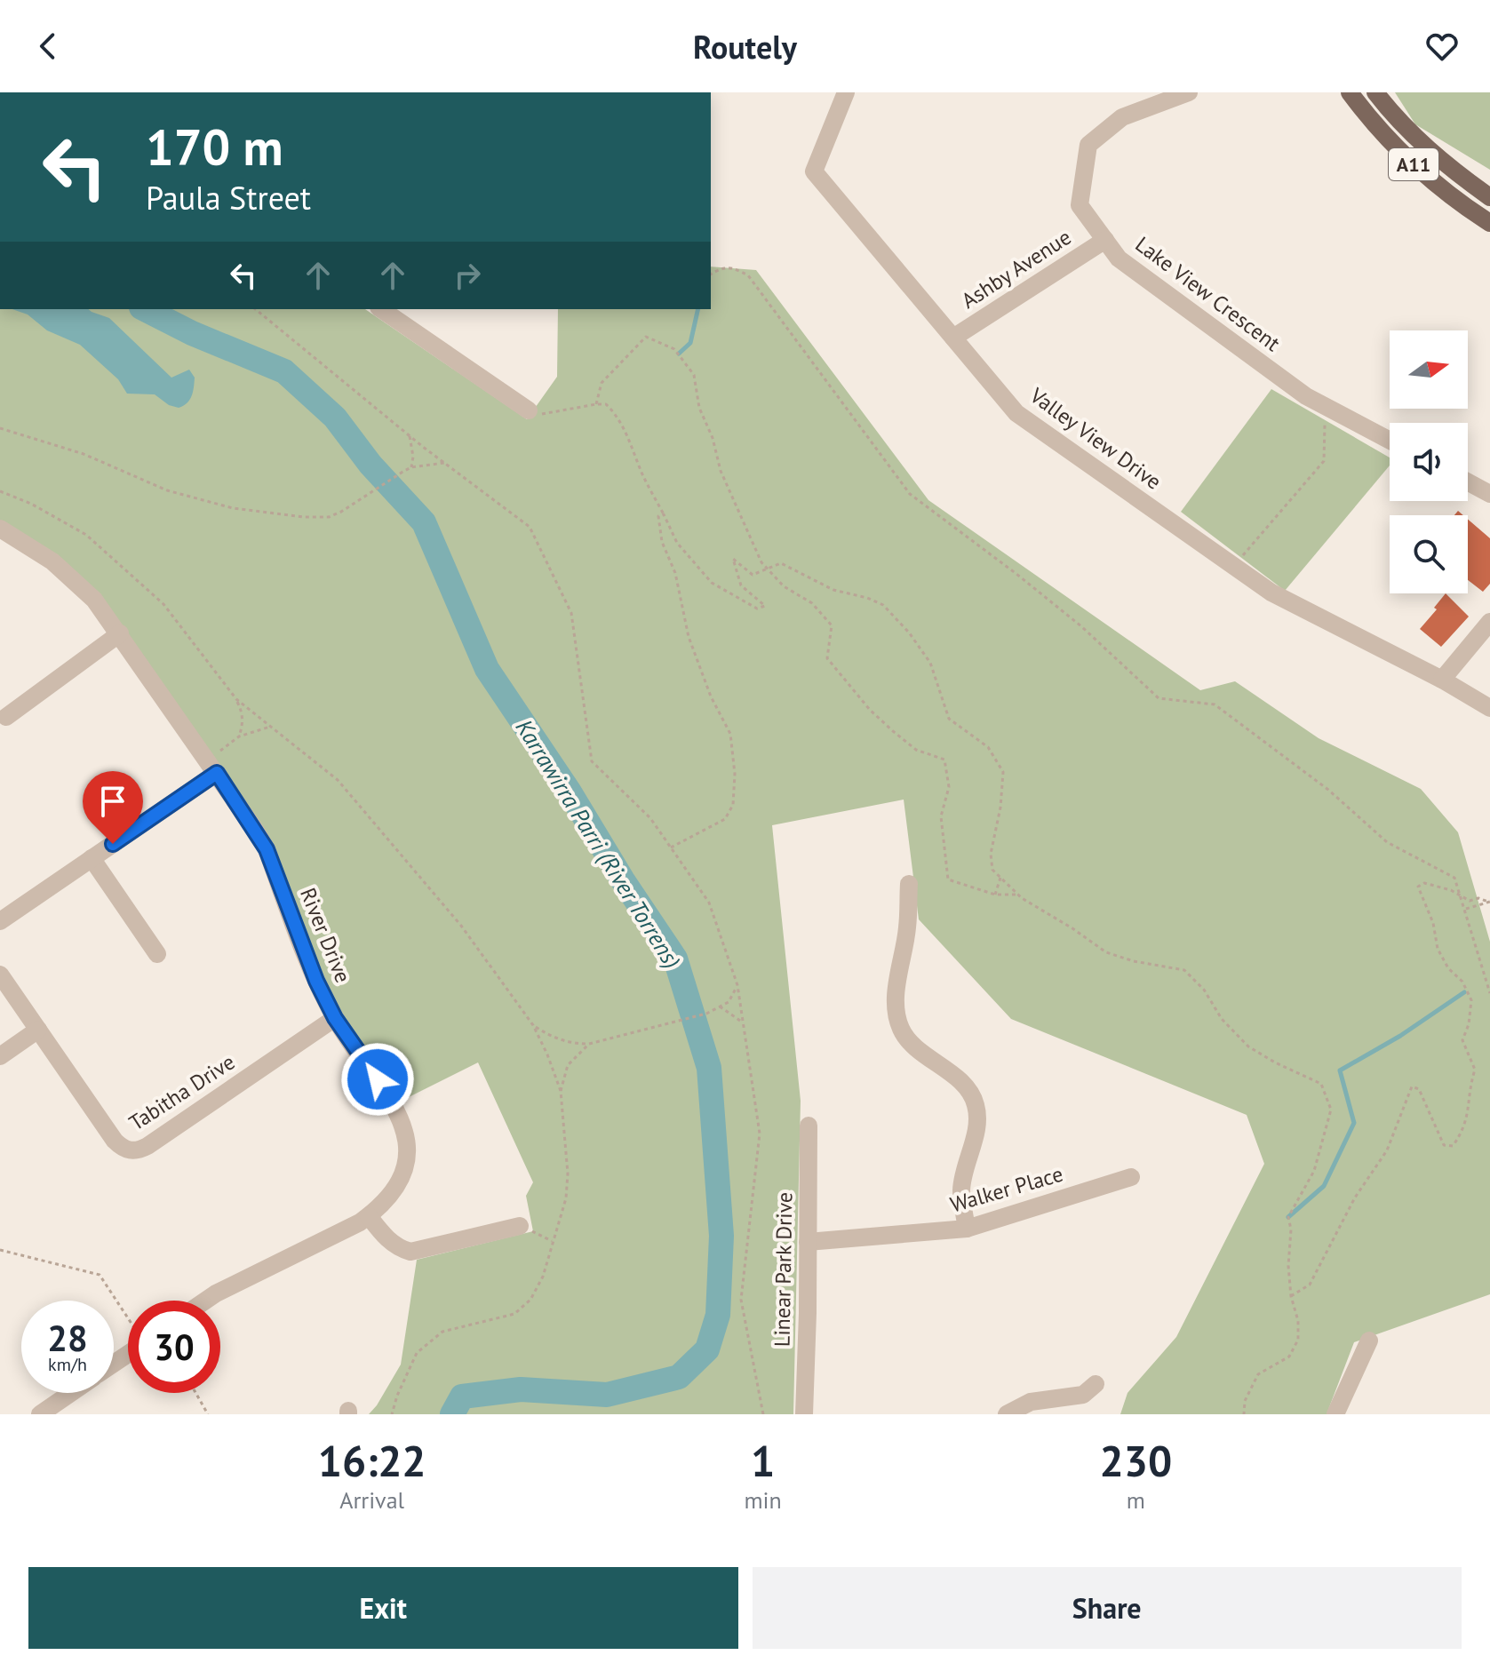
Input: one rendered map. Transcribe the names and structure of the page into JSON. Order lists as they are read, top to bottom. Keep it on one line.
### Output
{"streets":{"main road":["A11"],"street":["Ashby Avenue","Lake View Crescent","Valley View Drive","River Drive","Tabitha Drive","Walker Place","Linear Park Drive"]},"crossings":[["Ashby Avenue","Lake View Crescent"],["Ashby Avenue","Valley View Drive"],["River Drive","Tabitha Drive"],["Walker Place","Linear Park Drive"]],"water":["Karrawirra Parri (River Torrens)"],"north":"right","page":{"header":"Routely","turn":["170 m","Paula Street"],"speed":"28 km/h","limit":"30","eta":["16:22","Arrival","1","min","230","m"],"buttons":["Exit","Share"]}}
